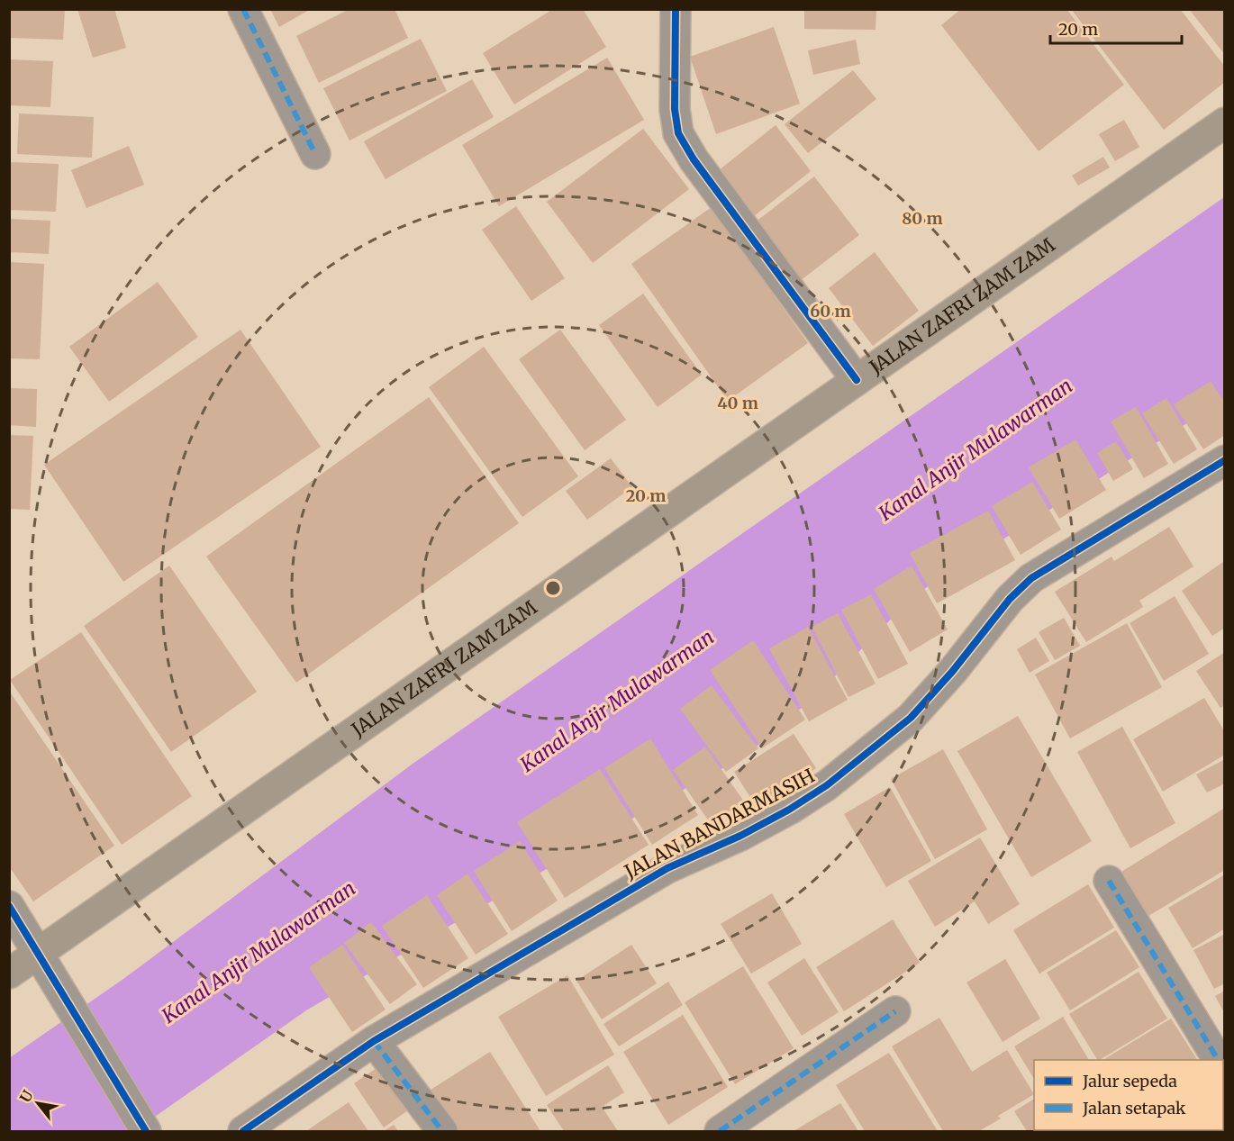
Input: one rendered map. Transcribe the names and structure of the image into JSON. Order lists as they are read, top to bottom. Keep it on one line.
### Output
{"streets":{"main road":["JALAN ZAFRI ZAM ZAM"],"street":["JALAN BANDARMASIH"]},"water":["Kanal Anjir Mulawarman"],"legend":["Jalur sepeda","Jalan setapak"],"scale_bar":"20 m","north":"top left","rings":["80 m","60 m","40 m","20 m"]}
